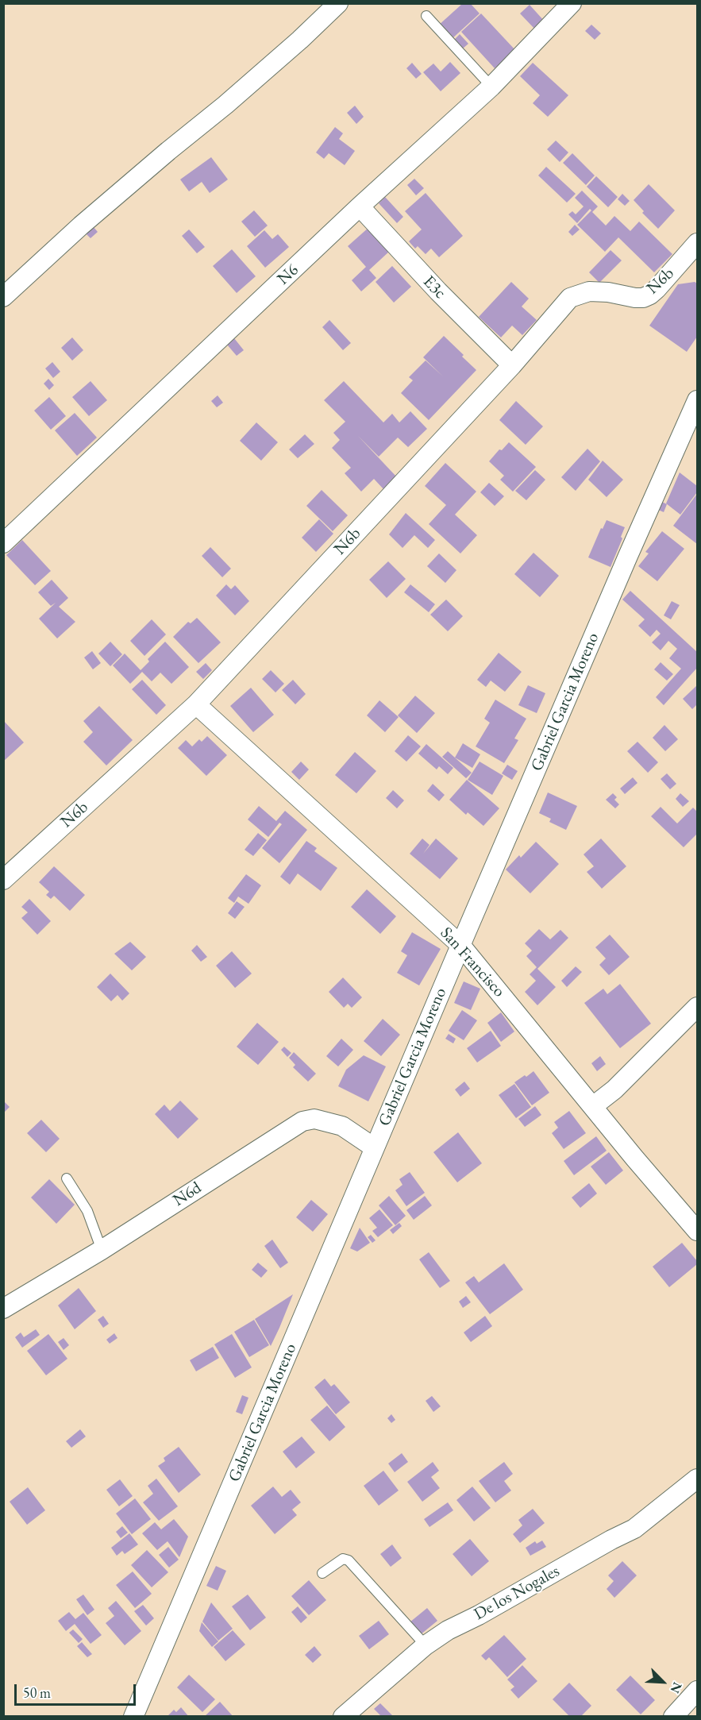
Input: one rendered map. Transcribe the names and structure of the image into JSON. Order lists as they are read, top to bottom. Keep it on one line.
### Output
{"streets":{"street":["N6","N6b","E3c","Gabriel Garcia Moreno","San Francisco","N6d","De los Nogales"]},"crossings":[["N6","E3c"],["N6b","E3c"],["N6b","San Francisco"],["Gabriel Garcia Moreno","San Francisco"],["Gabriel Garcia Moreno","N6d"]],"scale_bar":"50 m","north":"bottom right"}
